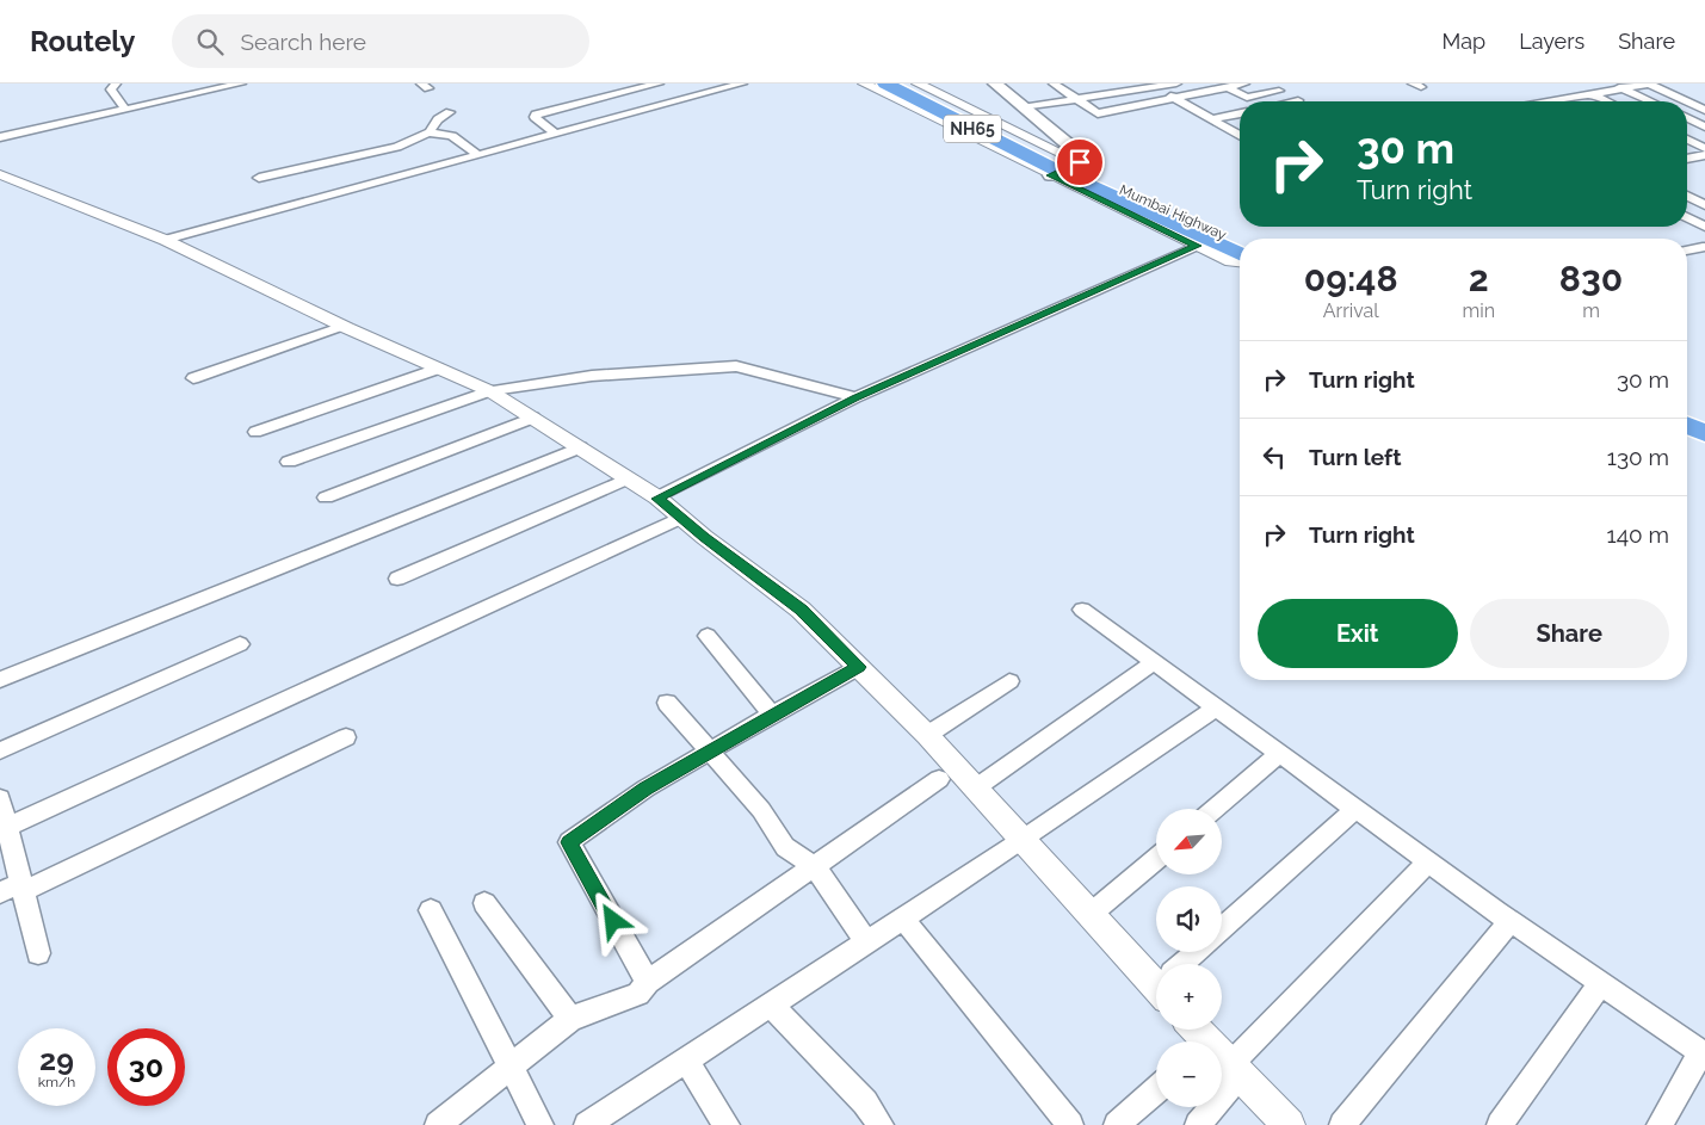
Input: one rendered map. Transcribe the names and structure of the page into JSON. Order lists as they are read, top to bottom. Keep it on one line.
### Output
{"streets":{"highway":["NH65","Mumbai Highway"]},"crossings":[["NH65","Mumbai Highway"]],"north":"bottom left","page":{"header":"Routely","search":"Search here","nav":["Map","Layers","Share"],"turn":["30 m","Turn right"],"eta":["09:48","Arrival","2","min","830","m"],"list":[{"name":"Turn right","value":"30 m"},{"name":"Turn left","value":"130 m"},{"name":"Turn right","value":"140 m"}],"buttons":["Exit","Share"],"map_buttons":["+","−"],"speed":"29 km/h","limit":"30"}}
